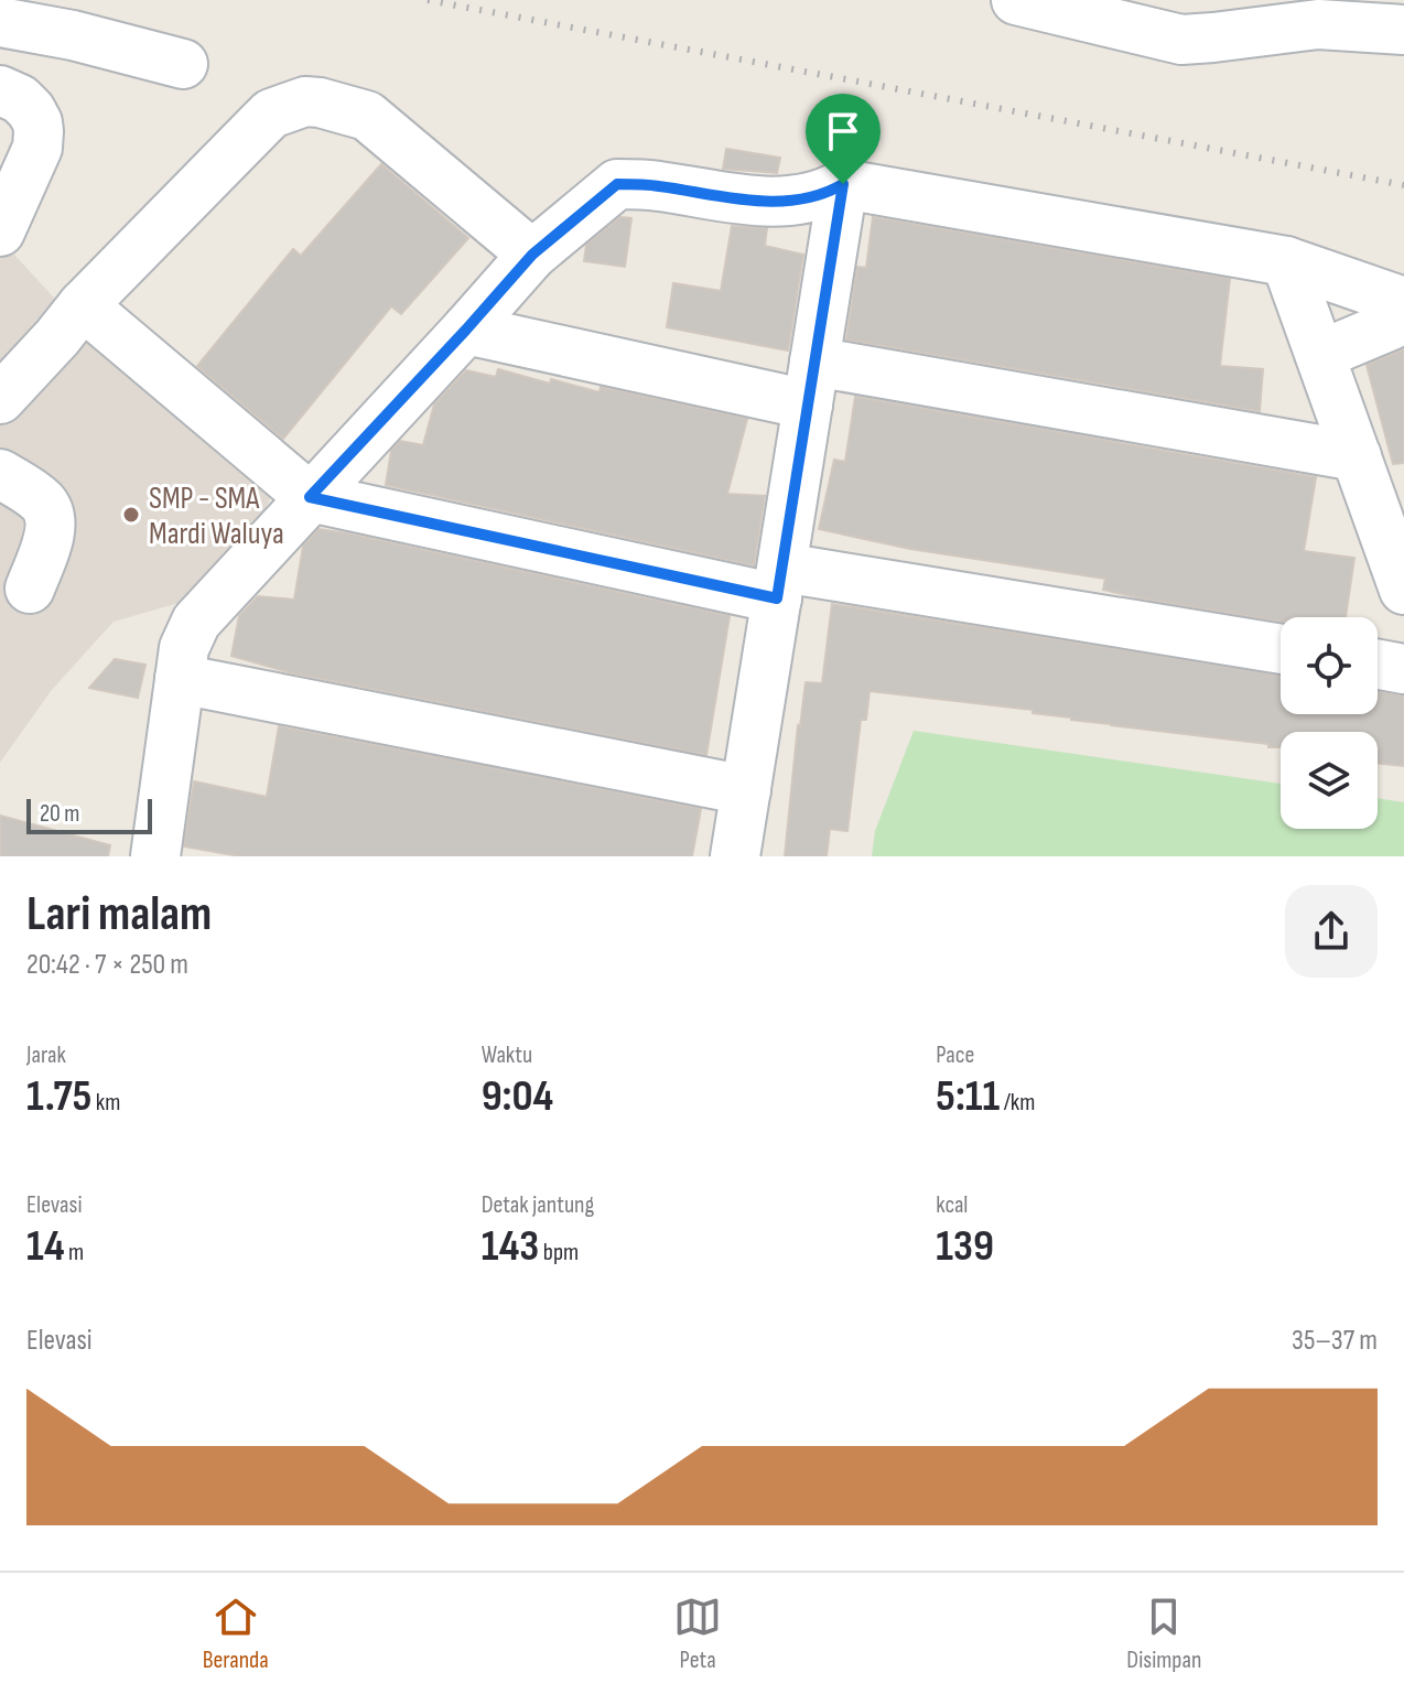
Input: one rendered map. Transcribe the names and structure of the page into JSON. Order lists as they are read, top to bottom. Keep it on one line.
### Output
{"places":["SMP - SMA Mardi Waluya"],"scale_bar":"20 m","page":{"scale":"20 m","heading":["Lari malam","20:42 · 7 × 250 m"],"stats":[["Jarak","1.75 km"],["Waktu","9:04"],["Pace","5:11 /km"],["Elevasi","14 m"],["Detak jantung","143 bpm"],["kcal","139"]],"chart":["Elevasi","35–37 m"],"tabs":["Beranda","Peta","Disimpan"]}}
